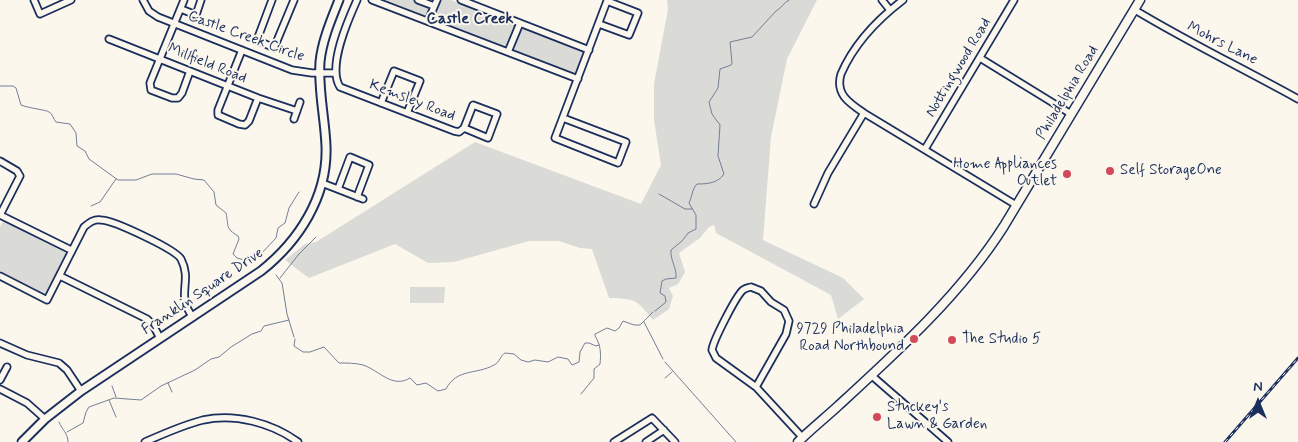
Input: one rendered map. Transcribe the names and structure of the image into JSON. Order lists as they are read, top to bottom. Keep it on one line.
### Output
{"streets":{"main road":["Philadelphia Road"],"street":["Castle Creek Circle","Mohrs Lane","Millfield Road","Nottingwood Road","Kemsley Road","Franklin Square Drive"]},"crossings":[["Castle Creek Circle","Kemsley Road"],["Castle Creek Circle","Franklin Square Drive"],["Mohrs Lane","Philadelphia Road"]],"districts":["Castle Creek"],"places":["Self StorageOne","Home Appliances Outlet","9729 Philadelphia Road Northbound","The Studio 5","Stuckey's Lawn & Garden"],"north":"top"}
